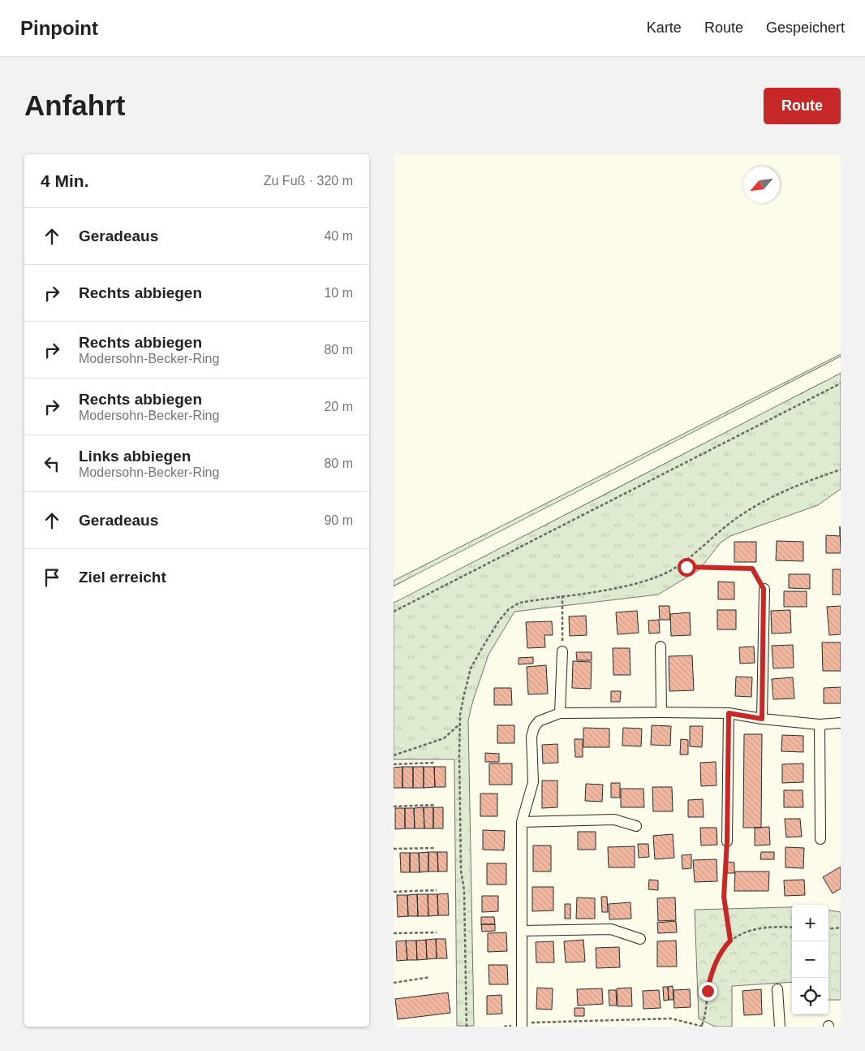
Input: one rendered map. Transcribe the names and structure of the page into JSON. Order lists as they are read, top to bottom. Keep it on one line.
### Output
{"north":"bottom left","page":{"header":"Pinpoint","nav":["Karte","Route","Gespeichert"],"buttons":"Route","title":"Anfahrt","heading":["4 Min.","Zu Fuß · 320 m"],"list":[["Geradeaus","40 m"],["Rechts abbiegen","10 m"],["Rechts abbiegen","Modersohn-Becker-Ring","80 m"],["Rechts abbiegen","Modersohn-Becker-Ring","20 m"],["Links abbiegen","Modersohn-Becker-Ring","80 m"],["Geradeaus","90 m"],"Ziel erreicht"],"map_buttons":["+","−"]}}
